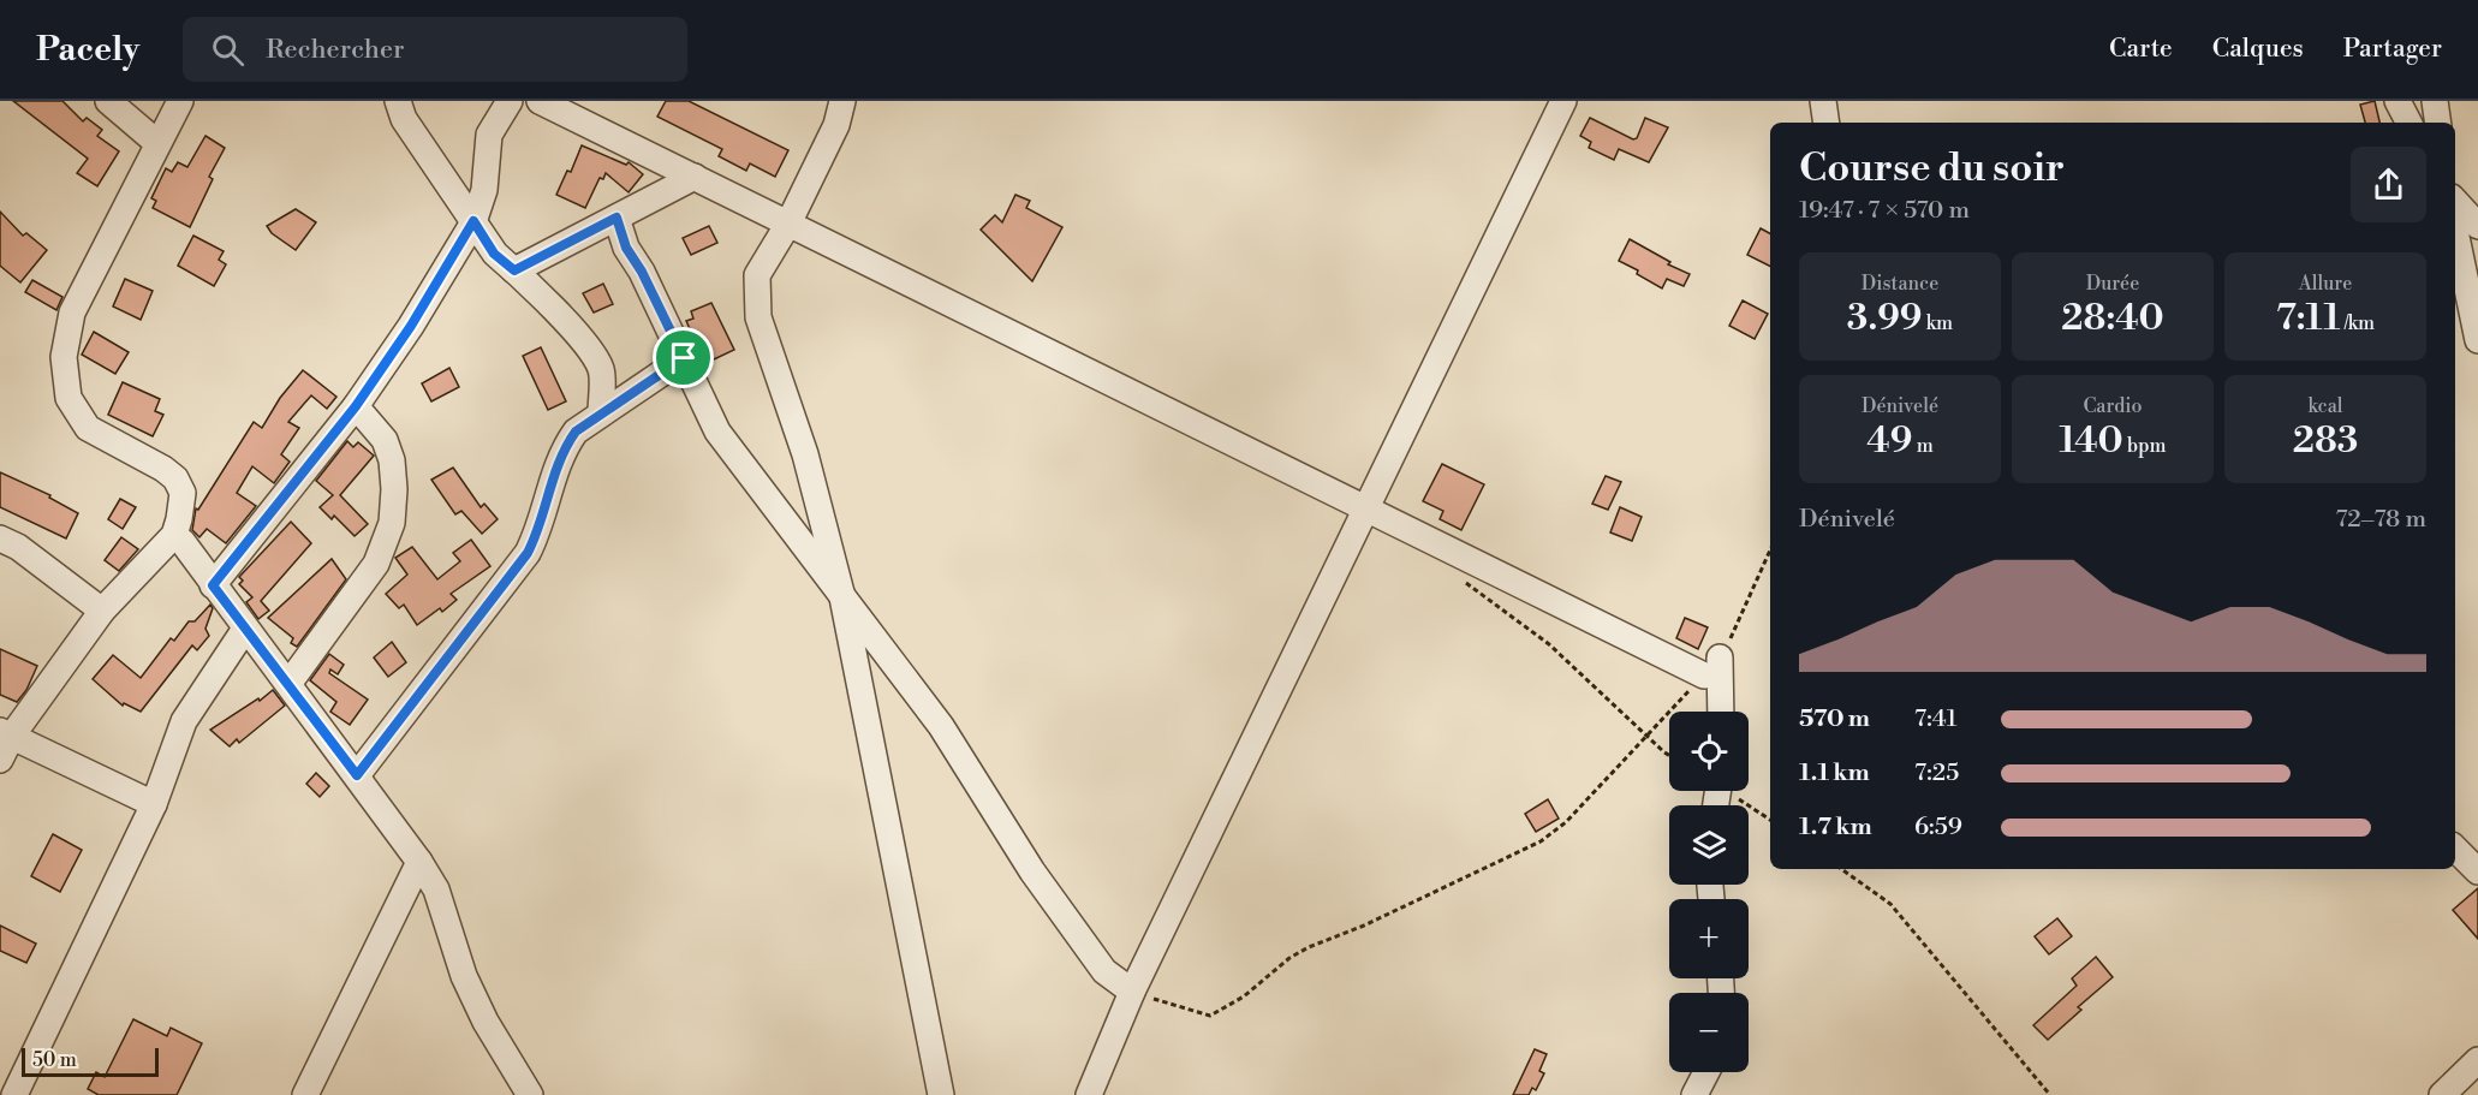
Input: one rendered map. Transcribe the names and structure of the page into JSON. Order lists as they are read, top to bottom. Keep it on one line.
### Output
{"scale_bar":"50 m","page":{"header":"Pacely","search":"Rechercher","nav":["Carte","Calques","Partager"],"heading":["Course du soir","19:47 · 7 × 570 m"],"stats":[["Distance","3.99 km"],["Durée","28:40"],["Allure","7:11 /km"],["Dénivelé","49 m"],["Cardio","140 bpm"],["kcal","283"]],"chart":["Dénivelé","72–78 m"],"list":[{"name":"570 m","note":"7:41"},{"name":"1.1 km","note":"7:25"},{"name":"1.7 km","note":"6:59"}],"map_buttons":["+","−"],"scale":"50 m"}}
